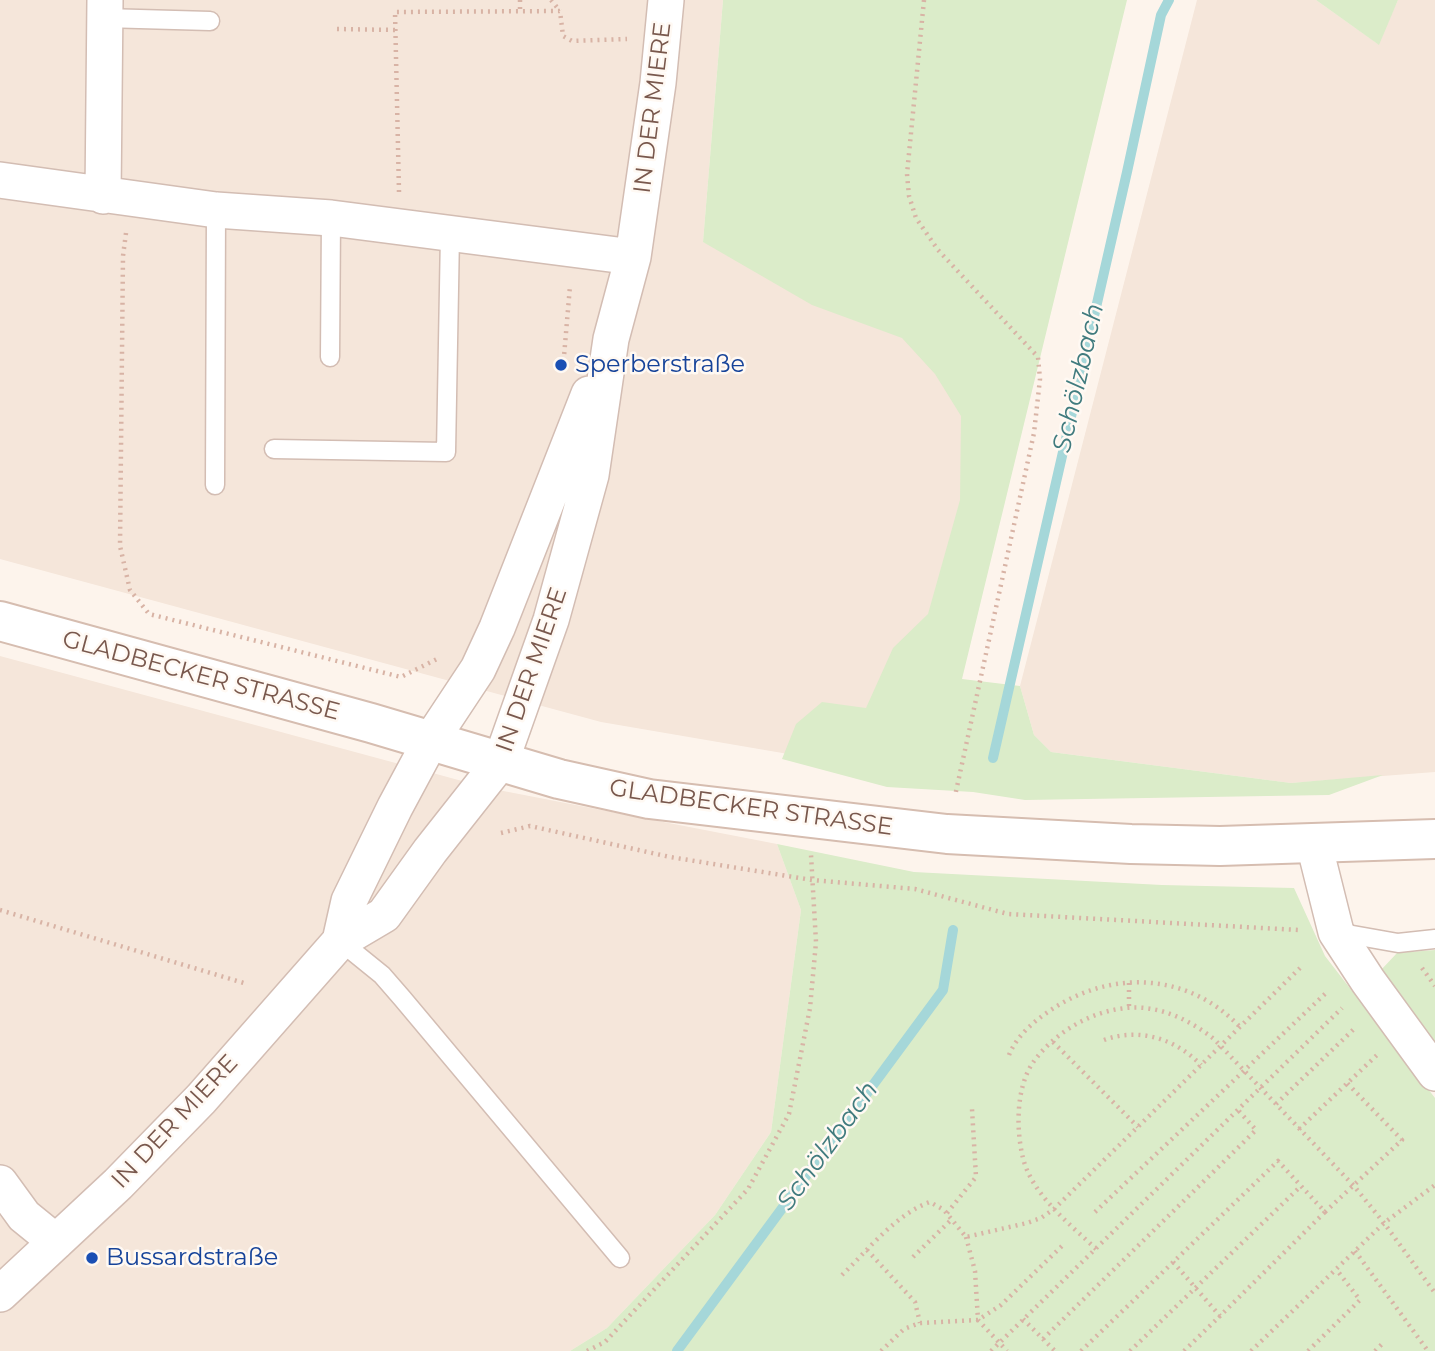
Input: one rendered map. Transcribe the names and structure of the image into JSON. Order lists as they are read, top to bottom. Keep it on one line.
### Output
{"streets":{"main road":["GLADBECKER STRASSE"],"street":["IN DER MIERE"]},"crossings":[["IN DER MIERE","GLADBECKER STRASSE"]],"water":["Schölzbach"],"places":["Sperberstraße","Bussardstraße"]}
